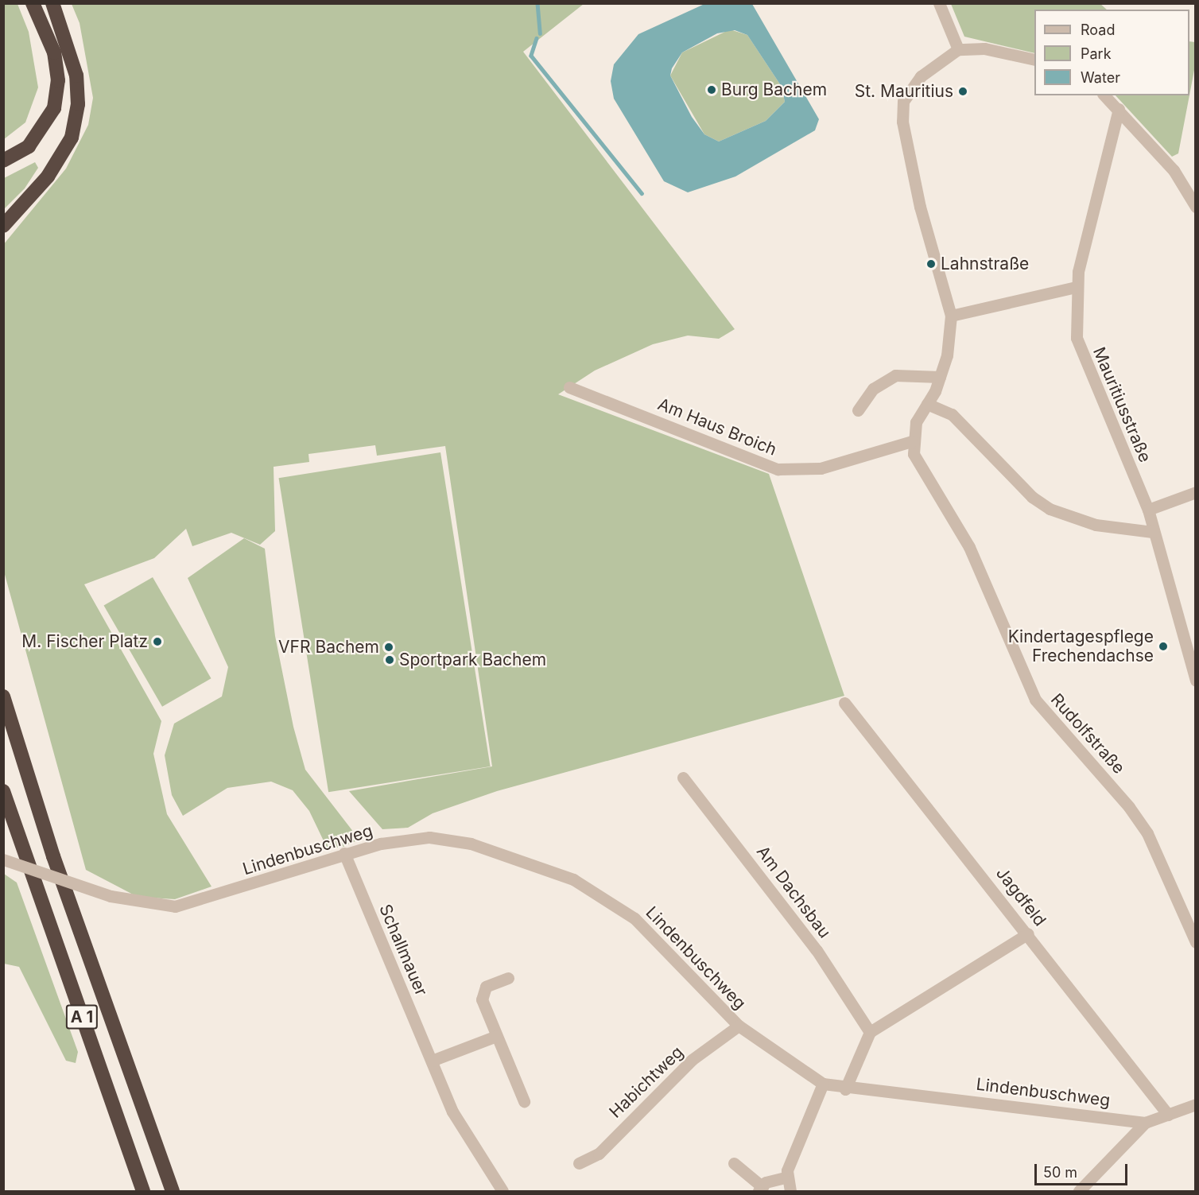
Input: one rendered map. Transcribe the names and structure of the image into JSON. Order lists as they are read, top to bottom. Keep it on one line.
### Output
{"streets":{"highway":["A 1"],"street":["Mauritiusstraße","Am Haus Broich","Rudolfstraße","Lindenbuschweg","Am Dachsbau","Jagdfeld","Schallmauer","Habichtweg"]},"crossings":[["Am Haus Broich","Rudolfstraße"],["Lindenbuschweg","Jagdfeld"],["Lindenbuschweg","Schallmauer"],["Lindenbuschweg","Habichtweg"]],"places":["Burg Bachem","St. Mauritius","Lahnstraße","M. Fischer Platz","Kindertagespflege Frechendachse","VFR Bachem","Sportpark Bachem"],"legend":["Road","Park","Water"],"scale_bar":"50 m"}
